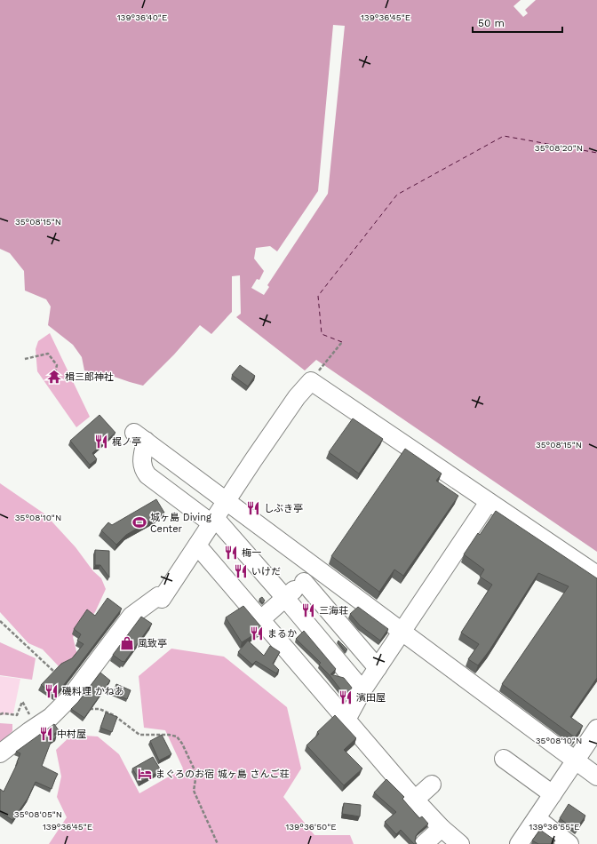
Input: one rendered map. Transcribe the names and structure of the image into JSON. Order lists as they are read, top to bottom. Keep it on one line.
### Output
{"places":{"temple":["楫三郎神社"],"restaurant":["梶ノ亭","しぶき亭","梅一","いけだ","三海荘","まるか","磯料理 かねあ","濱田屋","中村屋"],"sports":["城ヶ島 Diving Center"],"shop":["風致亭"],"hotel":["まぐろのお宿 城ヶ島 さんご荘"]},"scale_bar":"50 m","coordinates":["139°36'40\"E","139°36'45\"E","35°08'20\"N","35°08'15\"N","35°08'10\"N","35°08'05\"N","139°36'50\"E","139°36'55\"E"]}
